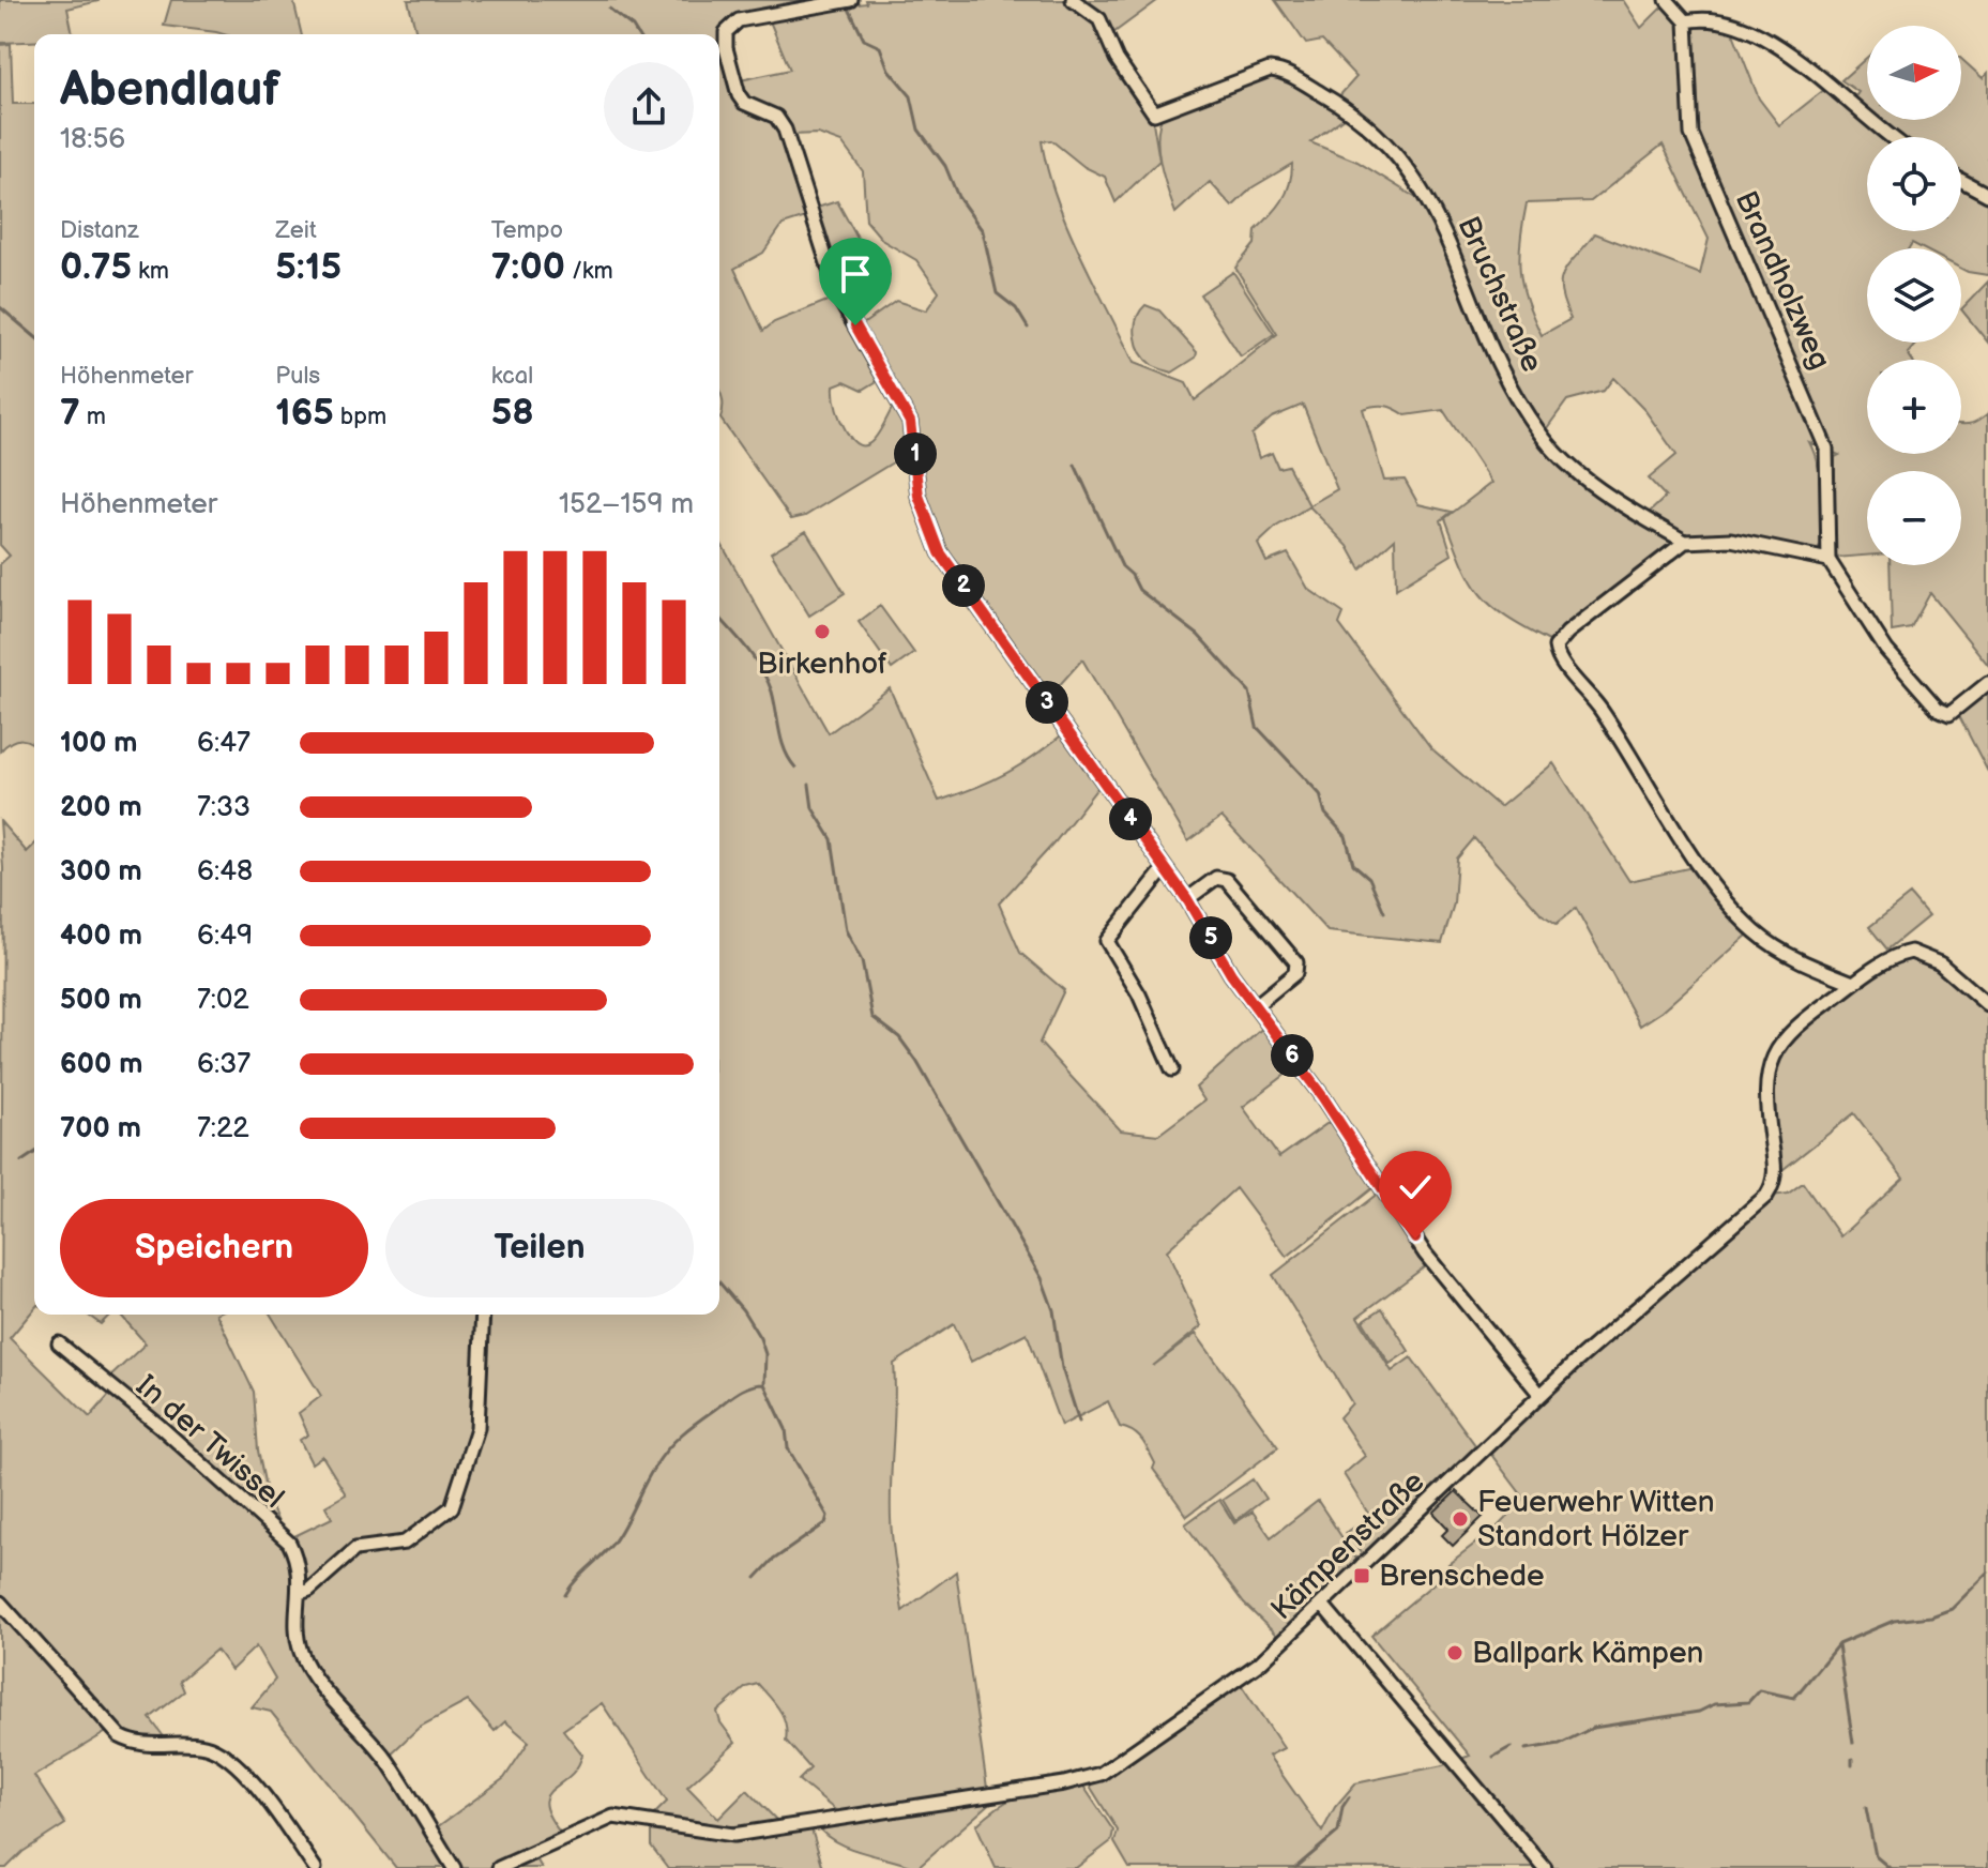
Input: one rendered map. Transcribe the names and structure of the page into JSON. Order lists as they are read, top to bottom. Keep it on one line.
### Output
{"streets":{"street":["Brandholzweg","Bruchstraße","In der Twissel","Kämpenstraße"]},"places":{"other":["Birkenhof","Feuerwehr Witten Standort Hölzer","Ballpark Kämpen"],"transit":["Brenschede"]},"north":"right","page":{"map_buttons":["+","−"],"heading":["Abendlauf","18:56"],"stats":[["Distanz","0.75 km"],["Zeit","5:15"],["Tempo","7:00 /km"],["Höhenmeter","7 m"],["Puls","165 bpm"],["kcal","58"]],"pins":["1","2","3","4","5","6"],"chart":["Höhenmeter","152–159 m"],"list":[{"name":"100 m","note":"6:47"},{"name":"200 m","note":"7:33"},{"name":"300 m","note":"6:48"},{"name":"400 m","note":"6:49"},{"name":"500 m","note":"7:02"},{"name":"600 m","note":"6:37"},{"name":"700 m","note":"7:22"}],"buttons":["Speichern","Teilen"]}}
